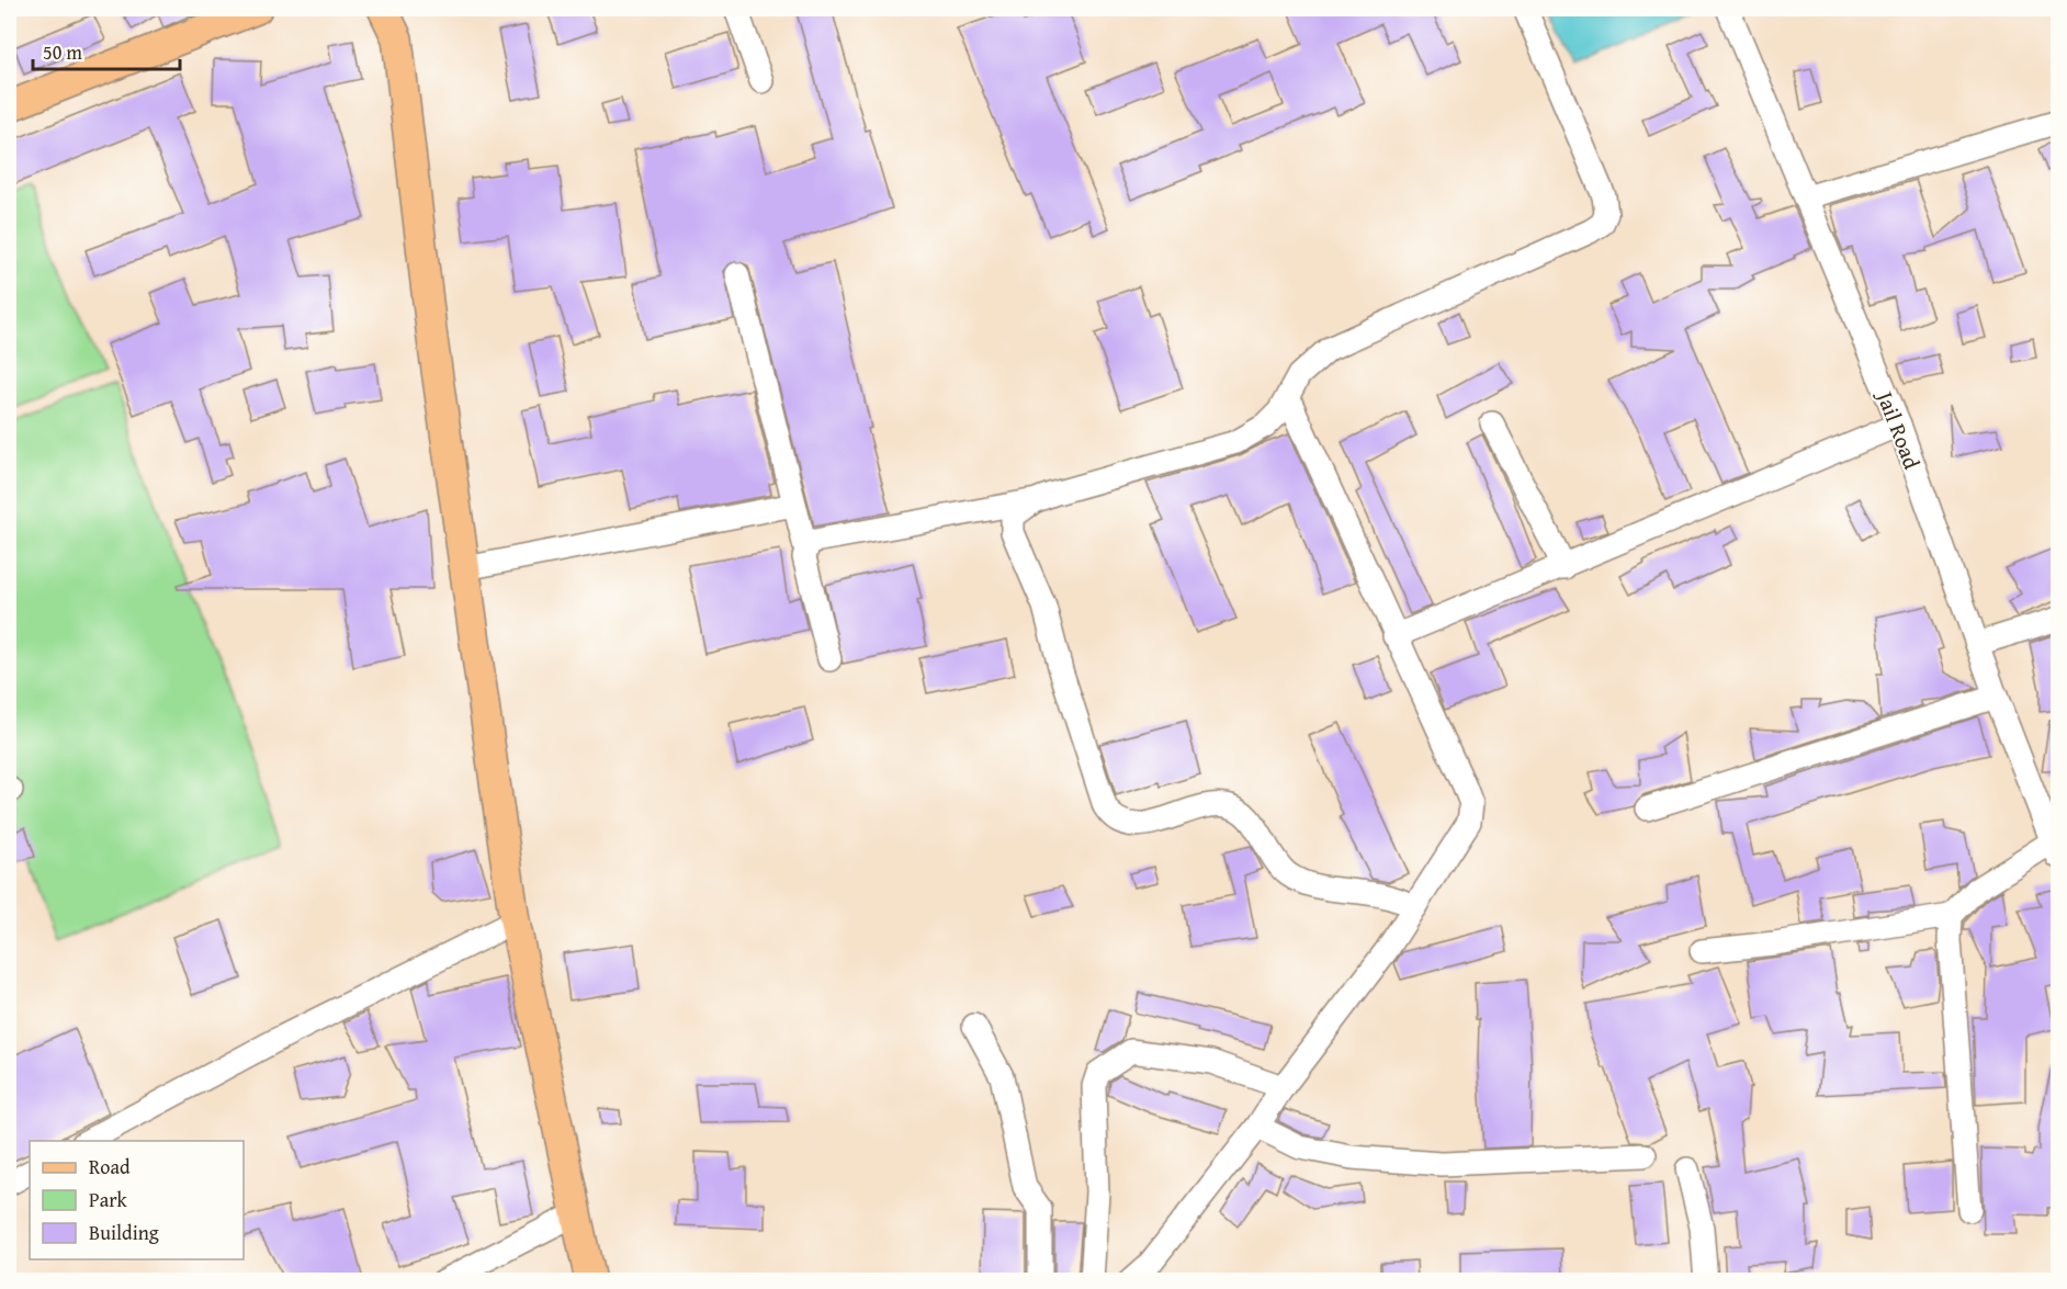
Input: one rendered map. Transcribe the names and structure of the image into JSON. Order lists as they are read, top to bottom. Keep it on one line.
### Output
{"streets":{"street":["Jail Road"]},"legend":["Road","Park","Building"],"scale_bar":"50 m"}
